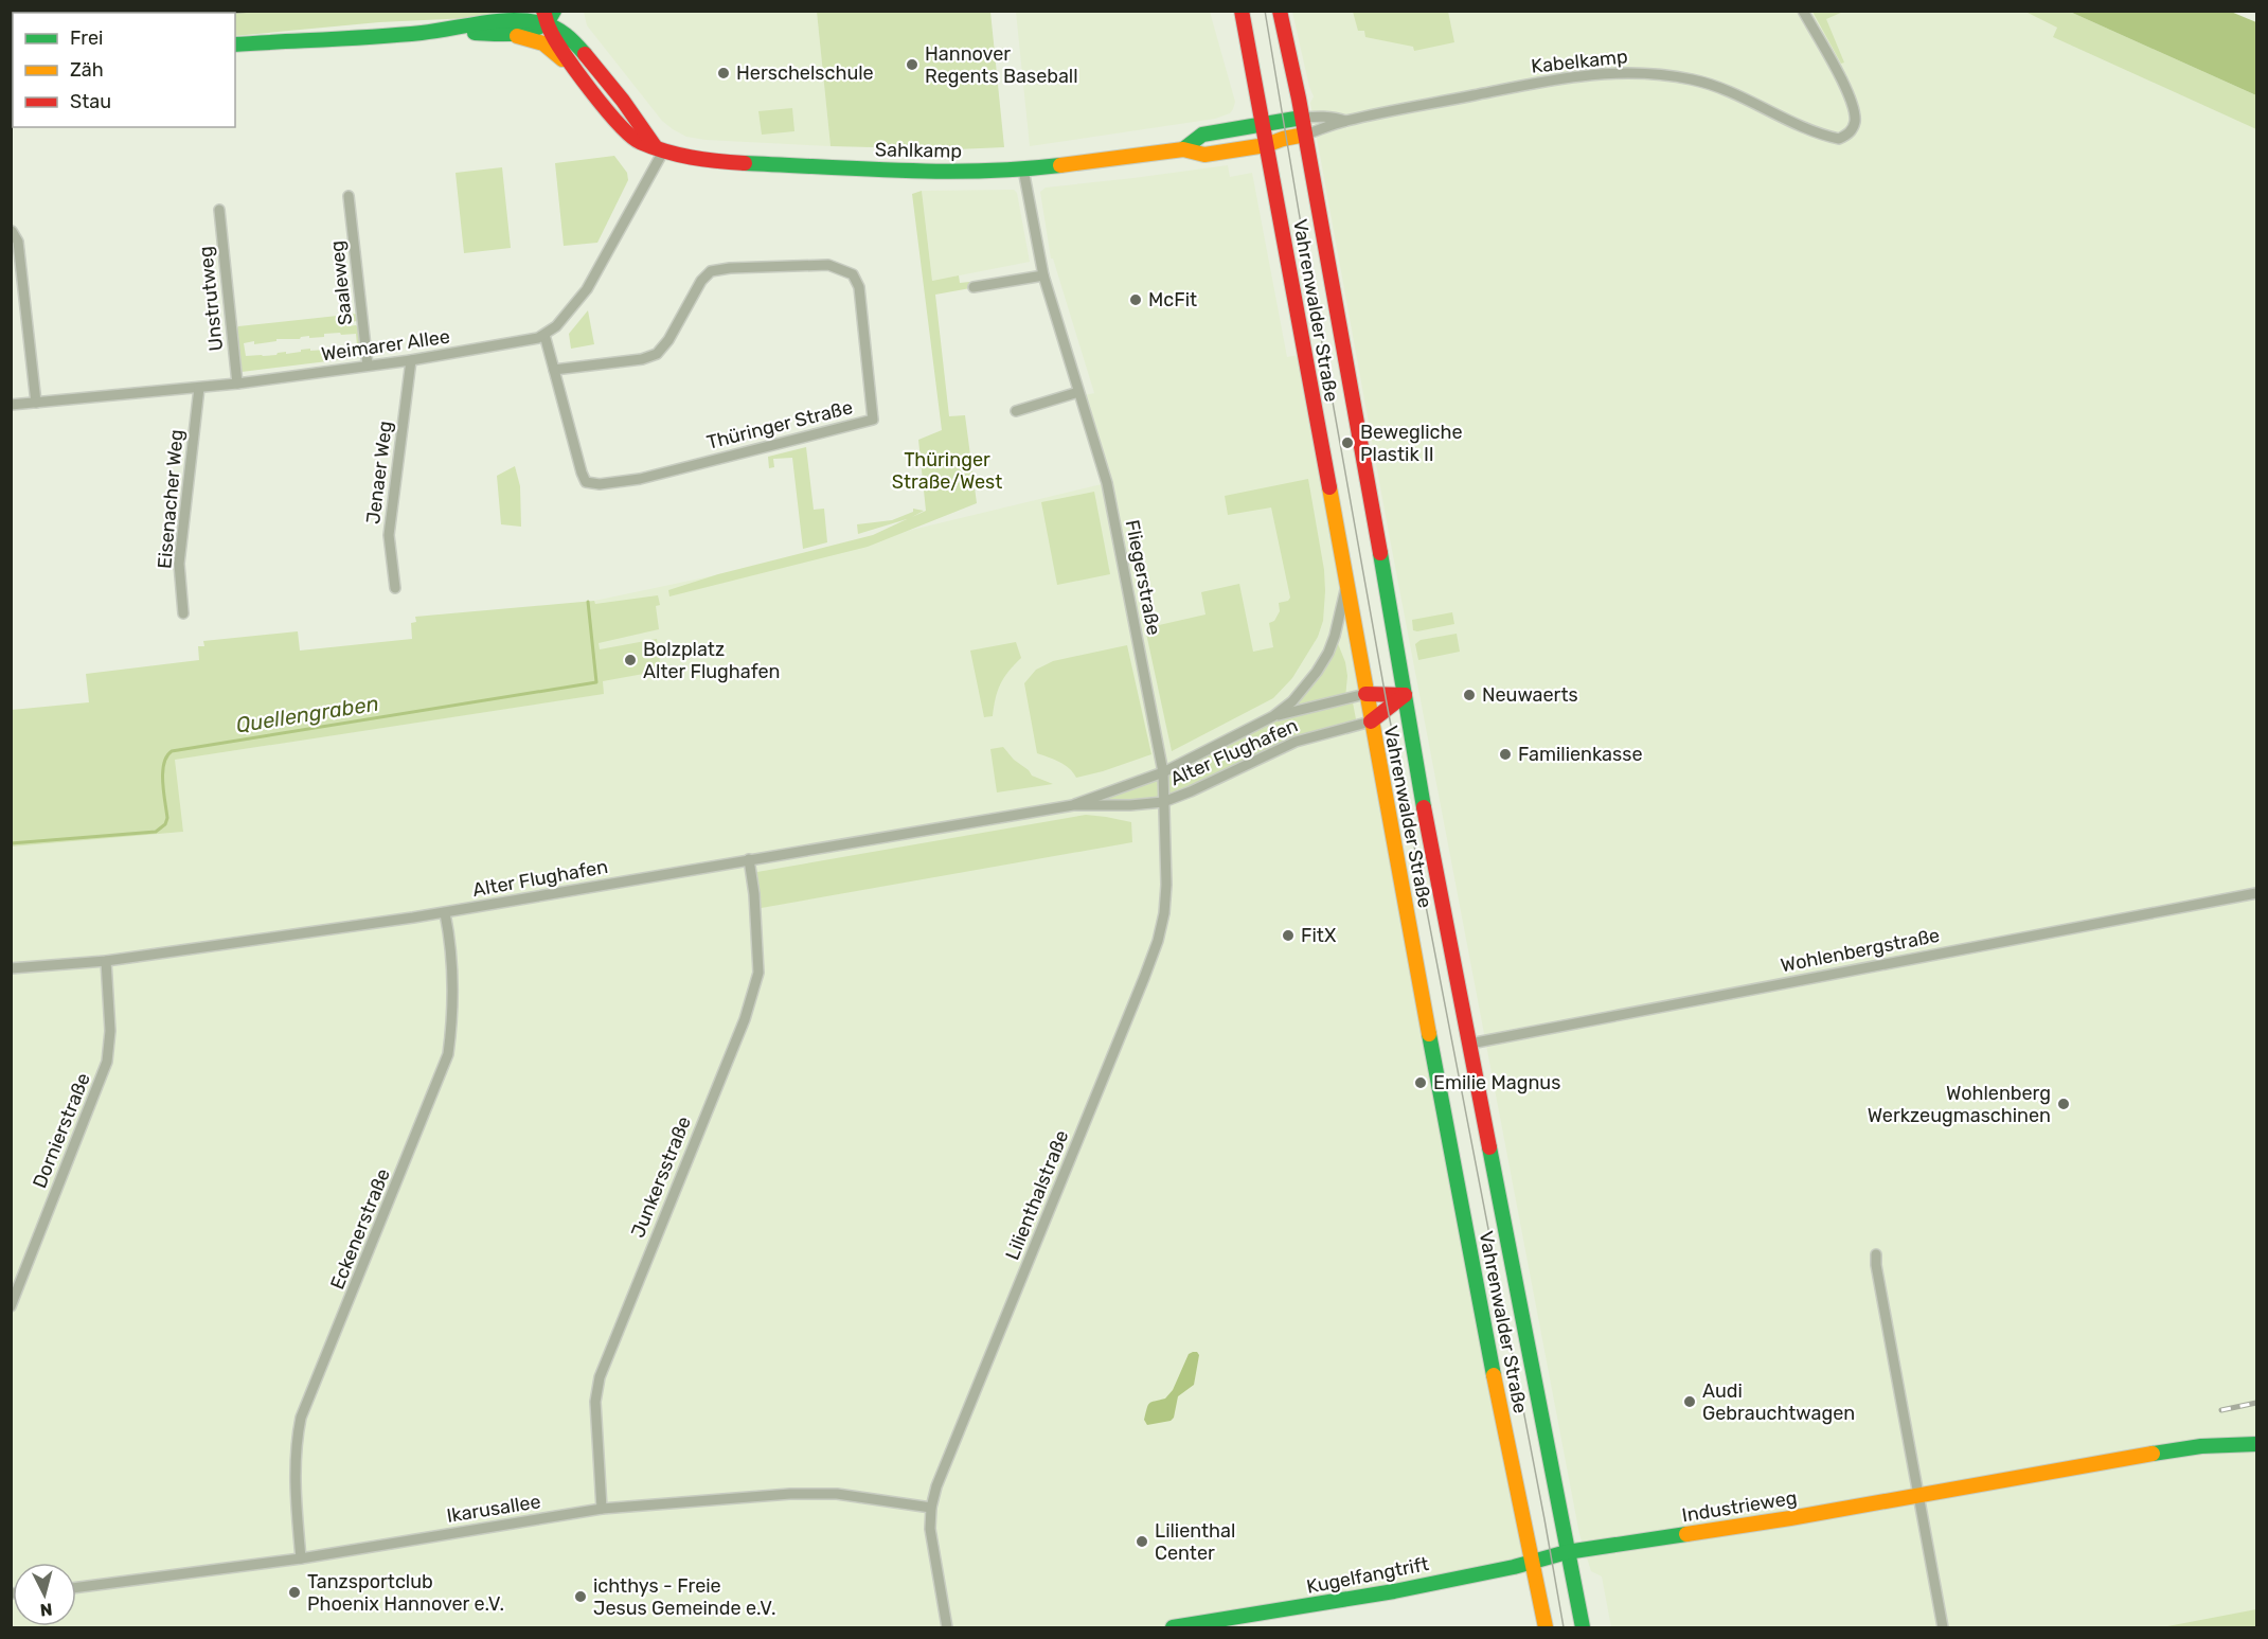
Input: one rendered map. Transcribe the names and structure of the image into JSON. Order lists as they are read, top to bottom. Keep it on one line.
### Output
{"streets":{"main road":["Sahlkamp","Vahrenwalder Straße","Industrieweg","Kugelfangtrift"],"street":["Kabelkamp","Saaleweg","Unstrutweg","Weimarer Allee","Thüringer Straße","Jenaer Weg","Eisenacher Weg","Fliegerstraße","Alter Flughafen","Wohlenbergstraße","Dornierstraße","Junkersstraße","Lilienthalstraße","Eckenerstraße","Ikarusallee"]},"crossings":[["Kabelkamp","Sahlkamp"],["Kabelkamp","Vahrenwalder Straße"],["Sahlkamp","Vahrenwalder Straße"],["Sahlkamp","Weimarer Allee"],["Sahlkamp","Fliegerstraße"],["Saaleweg","Weimarer Allee"],["Unstrutweg","Weimarer Allee"],["Vahrenwalder Straße","Alter Flughafen"],["Vahrenwalder Straße","Wohlenbergstraße"],["Vahrenwalder Straße","Industrieweg"],["Vahrenwalder Straße","Kugelfangtrift"],["Weimarer Allee","Thüringer Straße"],["Weimarer Allee","Jenaer Weg"],["Weimarer Allee","Eisenacher Weg"],["Fliegerstraße","Alter Flughafen"],["Fliegerstraße","Lilienthalstraße"],["Alter Flughafen","Dornierstraße"],["Alter Flughafen","Junkersstraße"],["Alter Flughafen","Lilienthalstraße"],["Alter Flughafen","Eckenerstraße"],["Junkersstraße","Ikarusallee"],["Lilienthalstraße","Ikarusallee"],["Eckenerstraße","Ikarusallee"],["Industrieweg","Kugelfangtrift"]],"water":["Quellengraben"],"parks":["Thüringer Straße/West"],"places":["Hannover Regents Baseball","Herschelschule","McFit","Bewegliche Plastik II","Bolzplatz Alter Flughafen","Neuwaerts","Familienkasse","FitX","Emilie Magnus","Wohlenberg Werkzeugmaschinen","Audi Gebrauchtwagen","Lilienthal Center","Tanzsportclub Phoenix Hannover e.V.","ichthys - Freie Jesus Gemeinde e.V."],"legend":["Frei","Zäh","Stau"],"north":"bottom"}
